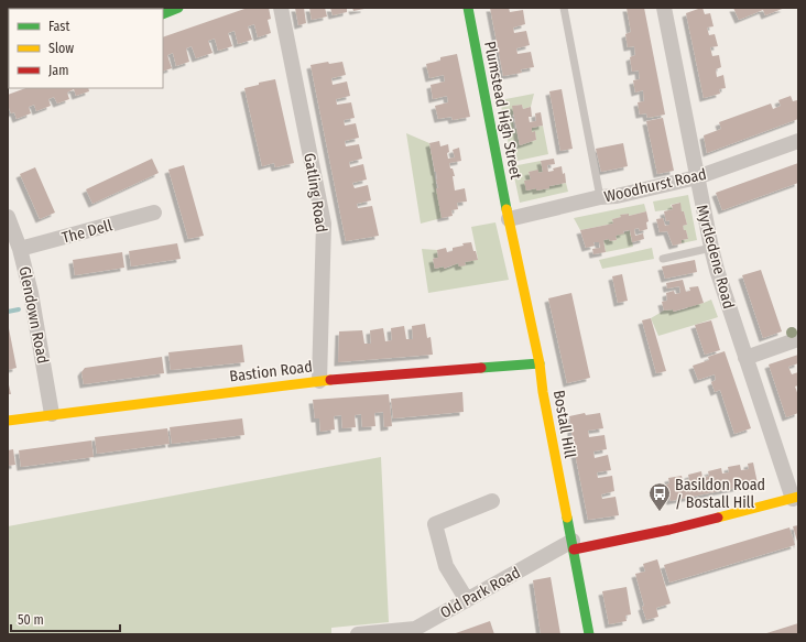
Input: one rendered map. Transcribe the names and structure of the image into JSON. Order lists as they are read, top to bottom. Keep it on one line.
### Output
{"streets":{"main road":["Plumstead High Street","Bastion Road","Bostall Hill"],"street":["Woodhurst Road","Gatling Road","The Dell","Myrtledene Road","Glendown Road","Old Park Road"]},"crossings":[["Plumstead High Street","Woodhurst Road"],["Plumstead High Street","Bostall Hill"],["Woodhurst Road","Myrtledene Road"],["Woodhurst Road","Bostall Hill"],["Gatling Road","Bastion Road"],["The Dell","Glendown Road"],["Glendown Road","Bastion Road"],["Bastion Road","Bostall Hill"],["Bostall Hill","Old Park Road"]],"places":{"bus stop":["Basildon Road / Bostall Hill"]},"legend":["Fast","Slow","Jam"],"scale_bar":"50 m"}
